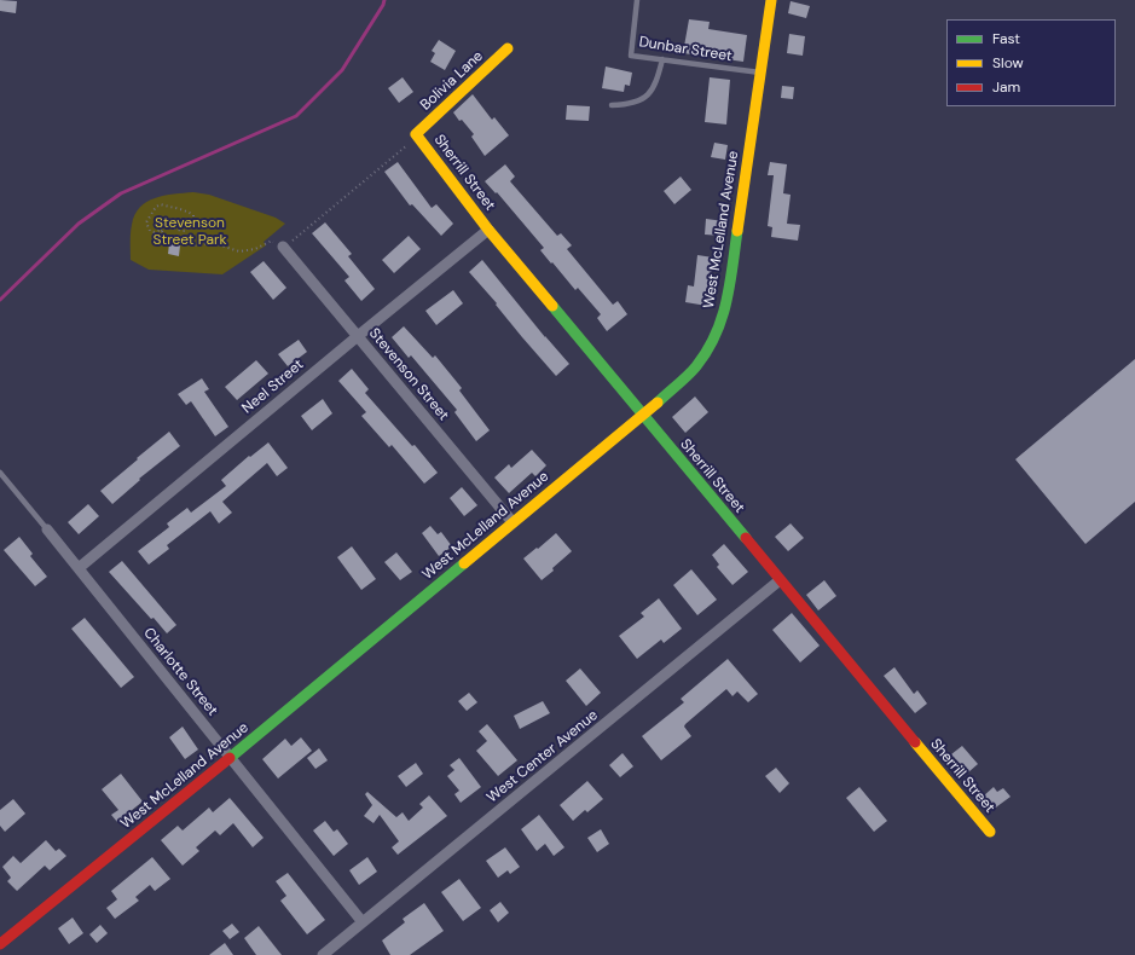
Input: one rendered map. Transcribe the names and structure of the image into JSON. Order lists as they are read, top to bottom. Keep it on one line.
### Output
{"streets":{"street":["Bolivia Lane","Sherrill Street","West McLelland Avenue","Stevenson Street","Neel Street","Charlotte Street","West Center Avenue"],"lane":["Dunbar Street"]},"crossings":[["Dunbar Street","West McLelland Avenue"],["Bolivia Lane","Sherrill Street"],["Sherrill Street","West McLelland Avenue"],["Sherrill Street","Neel Street"],["Sherrill Street","West Center Avenue"],["West McLelland Avenue","Stevenson Street"],["West McLelland Avenue","Charlotte Street"],["Stevenson Street","Neel Street"],["Neel Street","Charlotte Street"],["Charlotte Street","West Center Avenue"]],"parks":["Stevenson Street Park"],"legend":["Fast","Slow","Jam"]}
